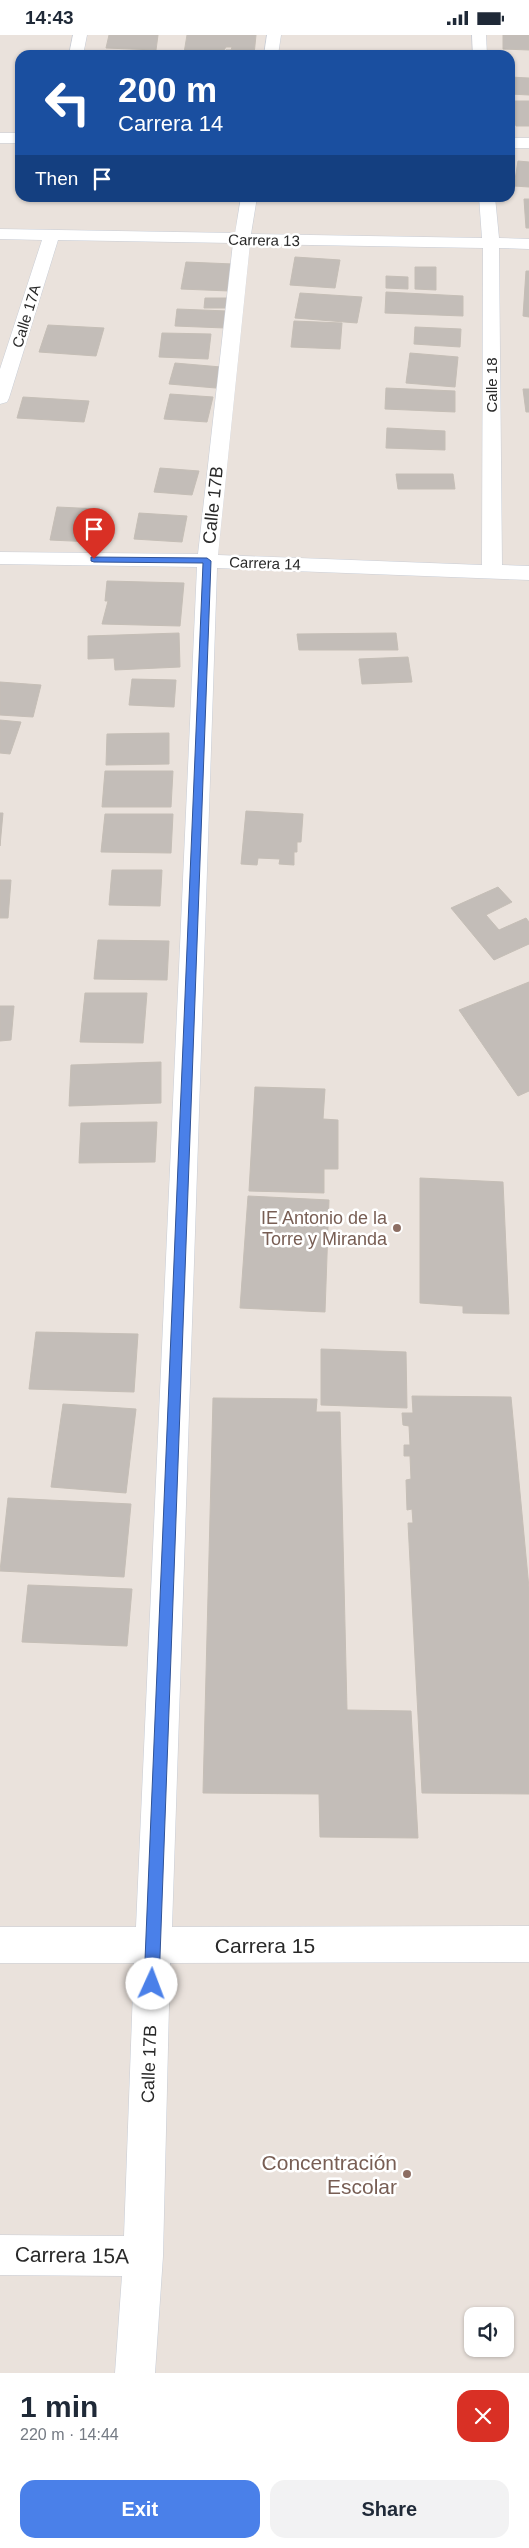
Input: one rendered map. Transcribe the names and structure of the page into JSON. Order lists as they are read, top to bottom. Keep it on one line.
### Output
{"streets":{"street":["Carrera 13","Calle 17A","Calle 18","Calle 17B","Carrera 14","Carrera 15","Carrera 15A"]},"crossings":[["Carrera 13","Calle 17A"],["Carrera 13","Calle 18"],["Carrera 13","Calle 17B"],["Calle 18","Carrera 14"],["Calle 17B","Carrera 14"],["Calle 17B","Carrera 15"],["Calle 17B","Carrera 15A"]],"places":["IE Antonio de la Torre y Miranda","Concentración Escolar"],"page":{"status":"14:43","turn":["200 m","Carrera 14"],"then":"Then","heading":["1 min","220 m · 14:44"],"buttons":["Exit","Share"]}}
